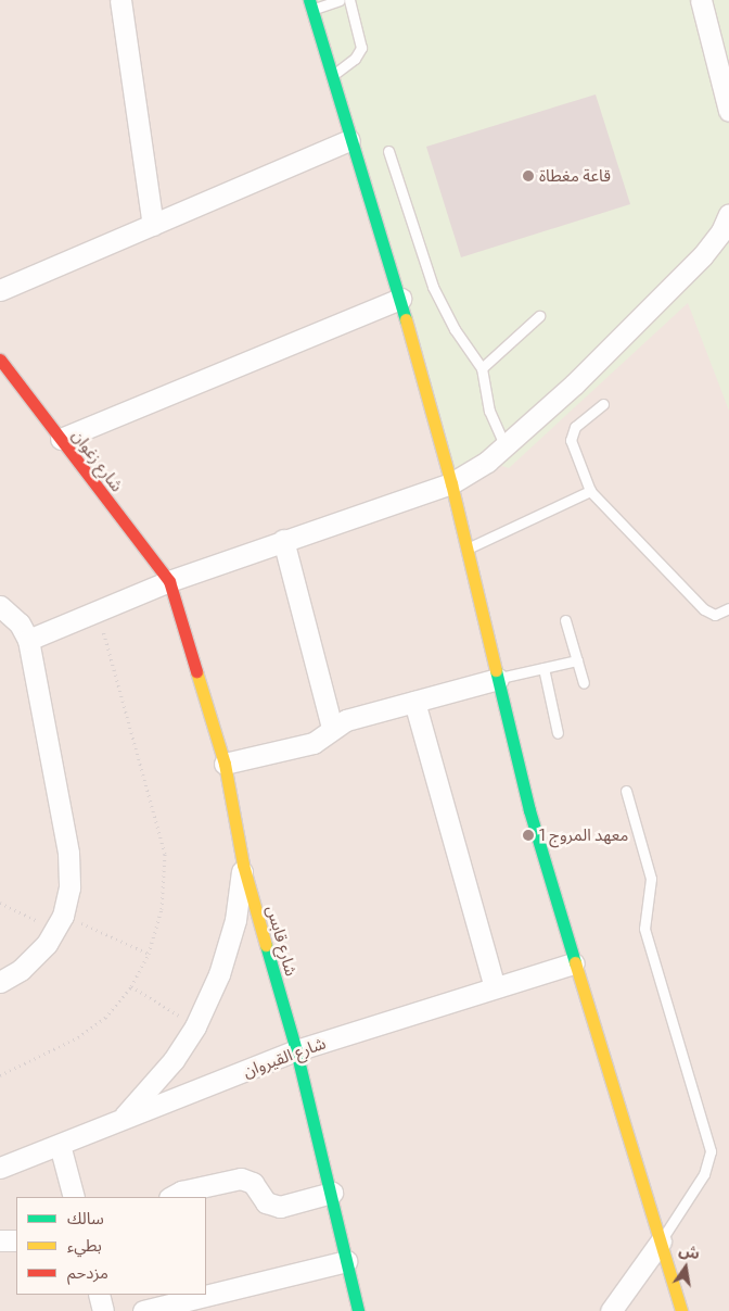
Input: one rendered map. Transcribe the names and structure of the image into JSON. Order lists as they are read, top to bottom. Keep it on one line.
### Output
{"streets":{"street":["شارع زغوان","شارع قابس","شارع القيروان"]},"crossings":[["شارع زغوان","شارع قابس"],["شارع قابس","شارع القيروان"]],"places":["قاعة مغطاة","معهد المروج 1"],"legend":["سالك","بطيء","مزدحم"],"north":"top"}
